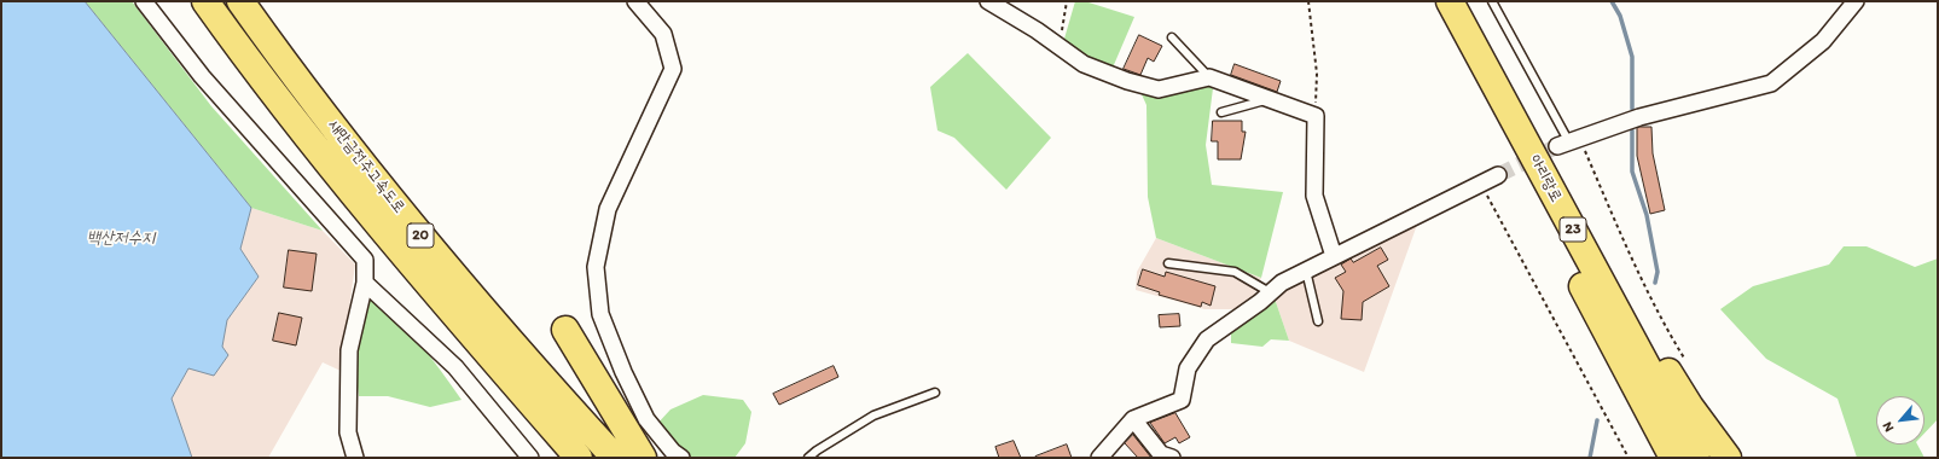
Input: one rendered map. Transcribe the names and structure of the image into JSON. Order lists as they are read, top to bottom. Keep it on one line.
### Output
{"streets":{"highway":["새만금전주고속도로","아리랑로","23","20"]},"water":["백산저수지"],"north":"bottom left"}
